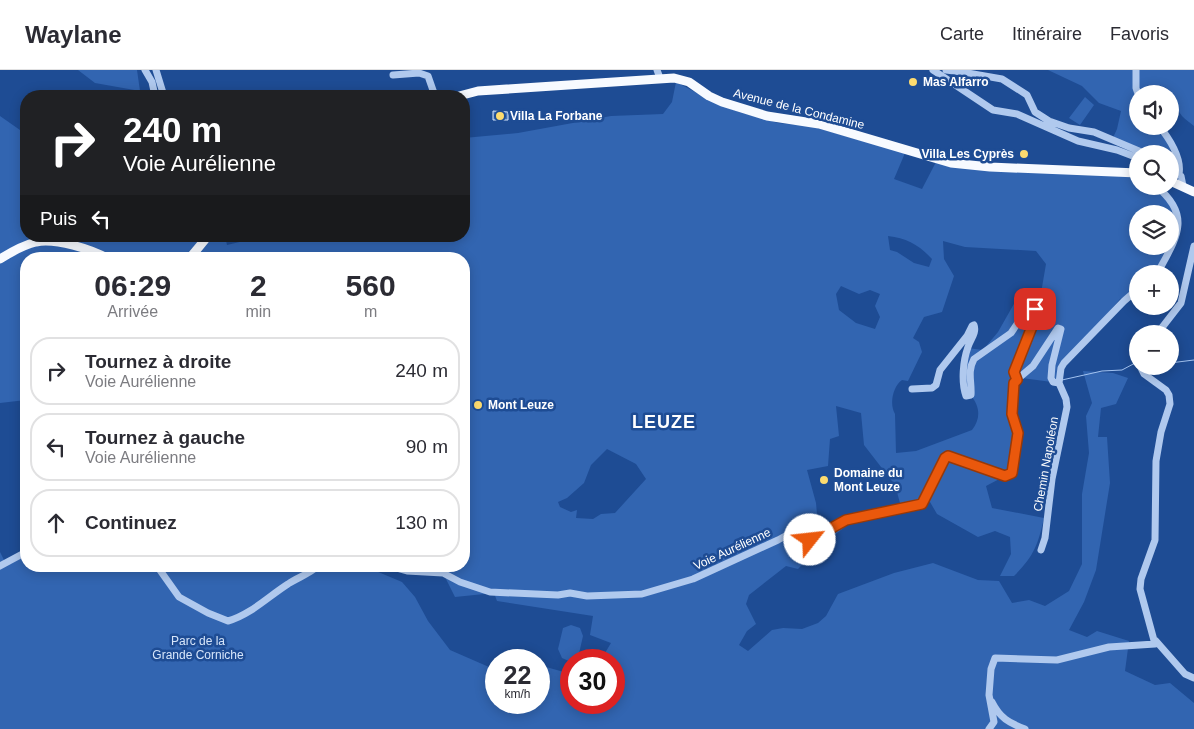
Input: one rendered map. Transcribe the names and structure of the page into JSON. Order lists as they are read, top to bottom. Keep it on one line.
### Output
{"streets":{"main road":["Avenue de la Condamine"],"street":["Chemin Napoléon","Voie Aurélienne"]},"crossings":[["Chemin Napoléon","Voie Aurélienne"]],"districts":["LEUZE"],"parks":["Parc de la Grande Corniche"],"places":["Mas Alfarro","Villa La Forbane","Villa Les Cyprès","Mont Leuze","Domaine du Mont Leuze"],"page":{"header":"Waylane","nav":["Carte","Itinéraire","Favoris"],"map_buttons":["+","−"],"turn":["240 m","Voie Aurélienne"],"then":"Puis","eta":["06:29","Arrivée","2","min","560","m"],"list":[{"name":"Tournez à droite","note":"Voie Aurélienne","value":"240 m"},{"name":"Tournez à gauche","note":"Voie Aurélienne","value":"90 m"},{"name":"Continuez","value":"130 m"}],"speed":"22 km/h","limit":"30"}}
